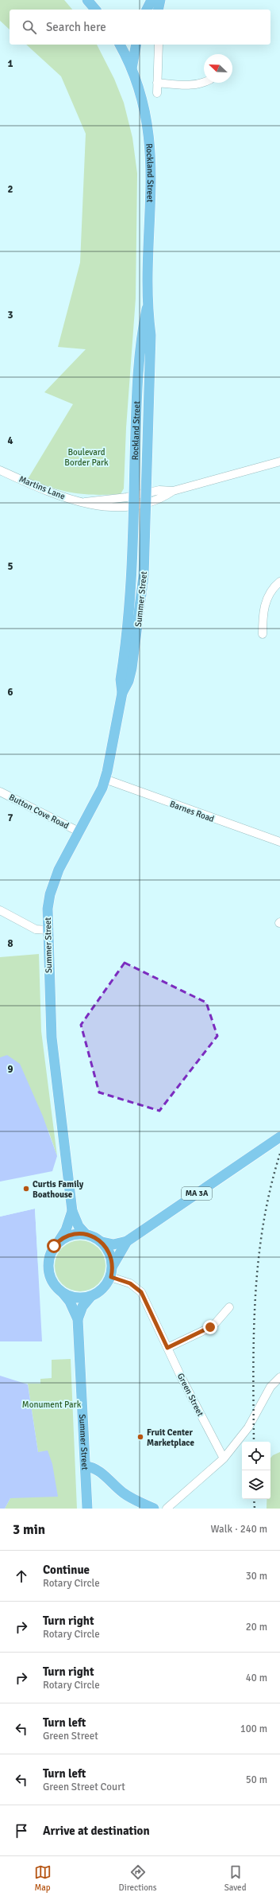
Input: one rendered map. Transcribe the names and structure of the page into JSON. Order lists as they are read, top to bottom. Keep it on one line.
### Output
{"streets":{"main road":["Rockland Street","Summer Street","MA 3A"],"street":["Martins Lane","Button Cove Road","Barnes Road","Green Street"]},"crossings":[["Rockland Street","Martins Lane"],["Rockland Street","Summer Street"],["Martins Lane","Summer Street"],["Summer Street","Button Cove Road"],["Summer Street","Barnes Road"],["Summer Street","MA 3A"],["Summer Street","Green Street"],["MA 3A","Green Street"]],"parks":["Boulevard Border Park","Monument Park"],"places":["Curtis Family Boathouse","Fruit Center Marketplace"],"north":"top left","page":{"search":"Search here","heading":["3 min","Walk · 240 m"],"list":[["Continue","Rotary Circle","30 m"],["Turn right","Rotary Circle","20 m"],["Turn right","Rotary Circle","40 m"],["Turn left","Green Street","100 m"],["Turn left","Green Street Court","50 m"],"Arrive at destination"],"nav":["Map","Directions","Saved"]},"grid":{"rows":["1","2","3","4","5","6","7","8","9"]}}
